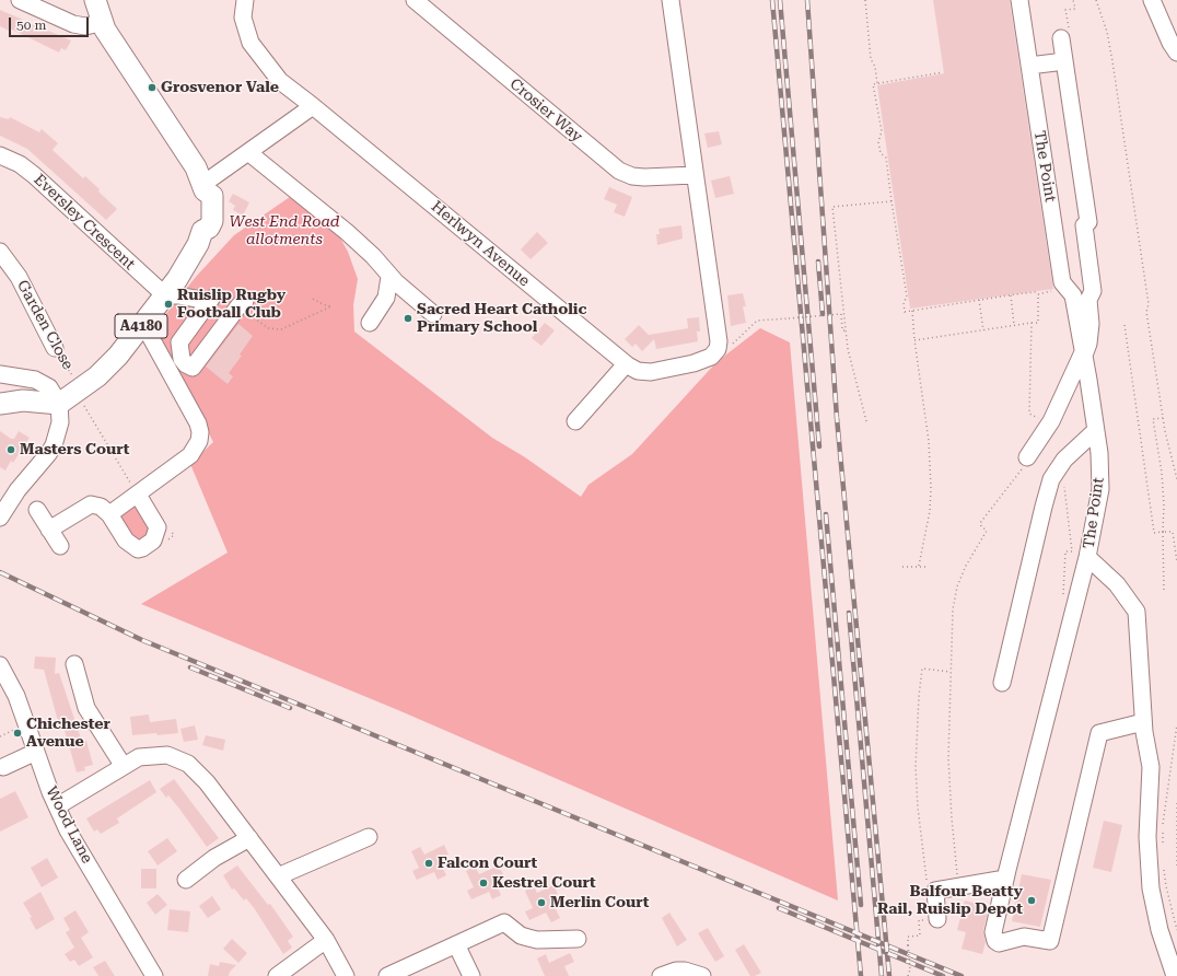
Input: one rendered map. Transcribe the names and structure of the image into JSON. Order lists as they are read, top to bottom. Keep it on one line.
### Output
{"streets":{"main road":["A4180"],"street":["Crosier Way","The Point","Eversley Crescent","Herlwyn Avenue","Garden Close","Wood Lane"]},"crossings":[["Eversley Crescent","A4180"]],"parks":["West End Road allotments"],"places":["Grosvenor Vale","Ruislip Rugby Football Club","Sacred Heart Catholic Primary School","Masters Court","Chichester Avenue","Falcon Court","Kestrel Court","Balfour Beatty Rail, Ruislip Depot","Merlin Court"],"scale_bar":"50 m"}
